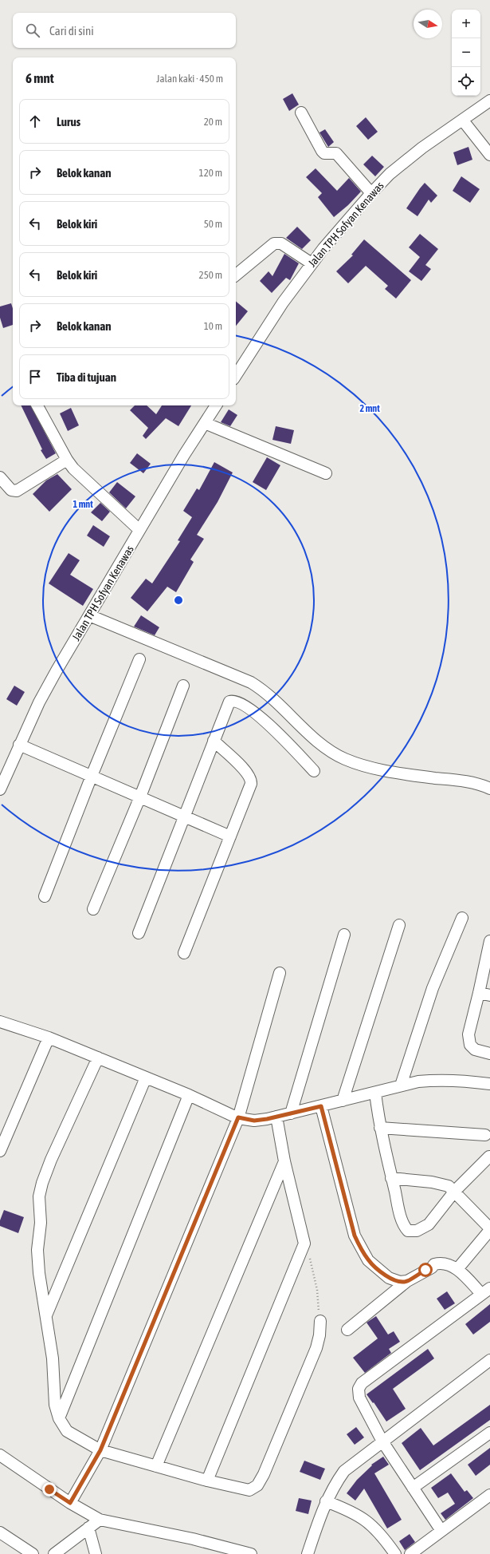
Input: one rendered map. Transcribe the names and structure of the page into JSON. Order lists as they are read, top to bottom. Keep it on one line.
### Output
{"streets":{"street":["Jalan TPH Sofyan Kenawas"]},"north":"right","page":{"map_buttons":["+","−"],"search":"Cari di sini","heading":["6 mnt","Jalan kaki · 450 m"],"list":[["Lurus","20 m"],["Belok kanan","120 m"],["Belok kiri","50 m"],["Belok kiri","250 m"],["Belok kanan","10 m"],"Tiba di tujuan"]},"rings":["2 mnt","1 mnt"]}
